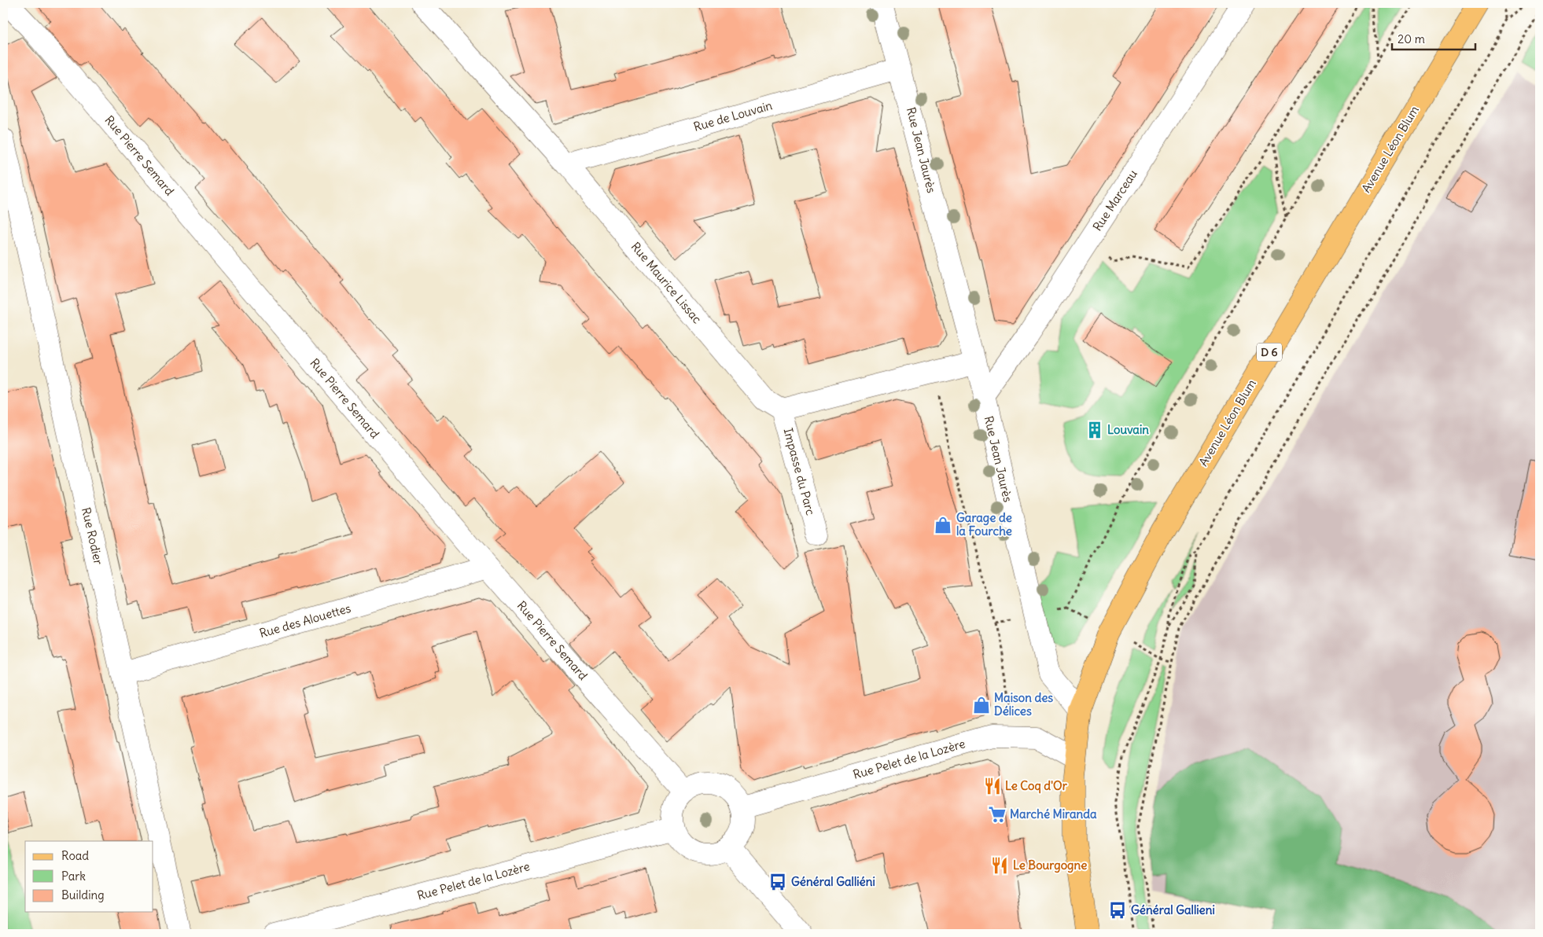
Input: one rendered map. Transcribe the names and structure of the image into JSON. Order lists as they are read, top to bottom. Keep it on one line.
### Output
{"streets":{"main road":["Avenue Léon Blum","D 6"],"street":["Rue de Louvain","Rue Jean Jaurès","Rue Pierre Semard","Rue Marceau","Rue Maurice Lissac","Impasse du Parc","Rue Rodier","Rue des Alouettes","Rue Pelet de la Lozère"]},"crossings":[["Rue de Louvain","Rue Jean Jaurès"],["Rue de Louvain","Rue Maurice Lissac"],["Avenue Léon Blum","Rue Jean Jaurès"],["Avenue Léon Blum","D 6"],["Rue Jean Jaurès","Rue Marceau"],["Rue Jean Jaurès","D 6"],["Rue Pierre Semard","Rue des Alouettes"],["Rue Pierre Semard","Rue Pelet de la Lozère"],["Rue Maurice Lissac","Impasse du Parc"],["D 6","Rue Pelet de la Lozère"],["Rue Rodier","Rue des Alouettes"]],"places":{"building":["Louvain"],"shop":["Garage de la Fourche","Maison des Délices"],"restaurant":["Le Coq d'Or","Le Bourgogne"],"supermarket":["Marché Miranda"],"bus stop":["Général Galliéni","Général Gallieni"]},"legend":["Road","Park","Building"],"scale_bar":"20 m"}
